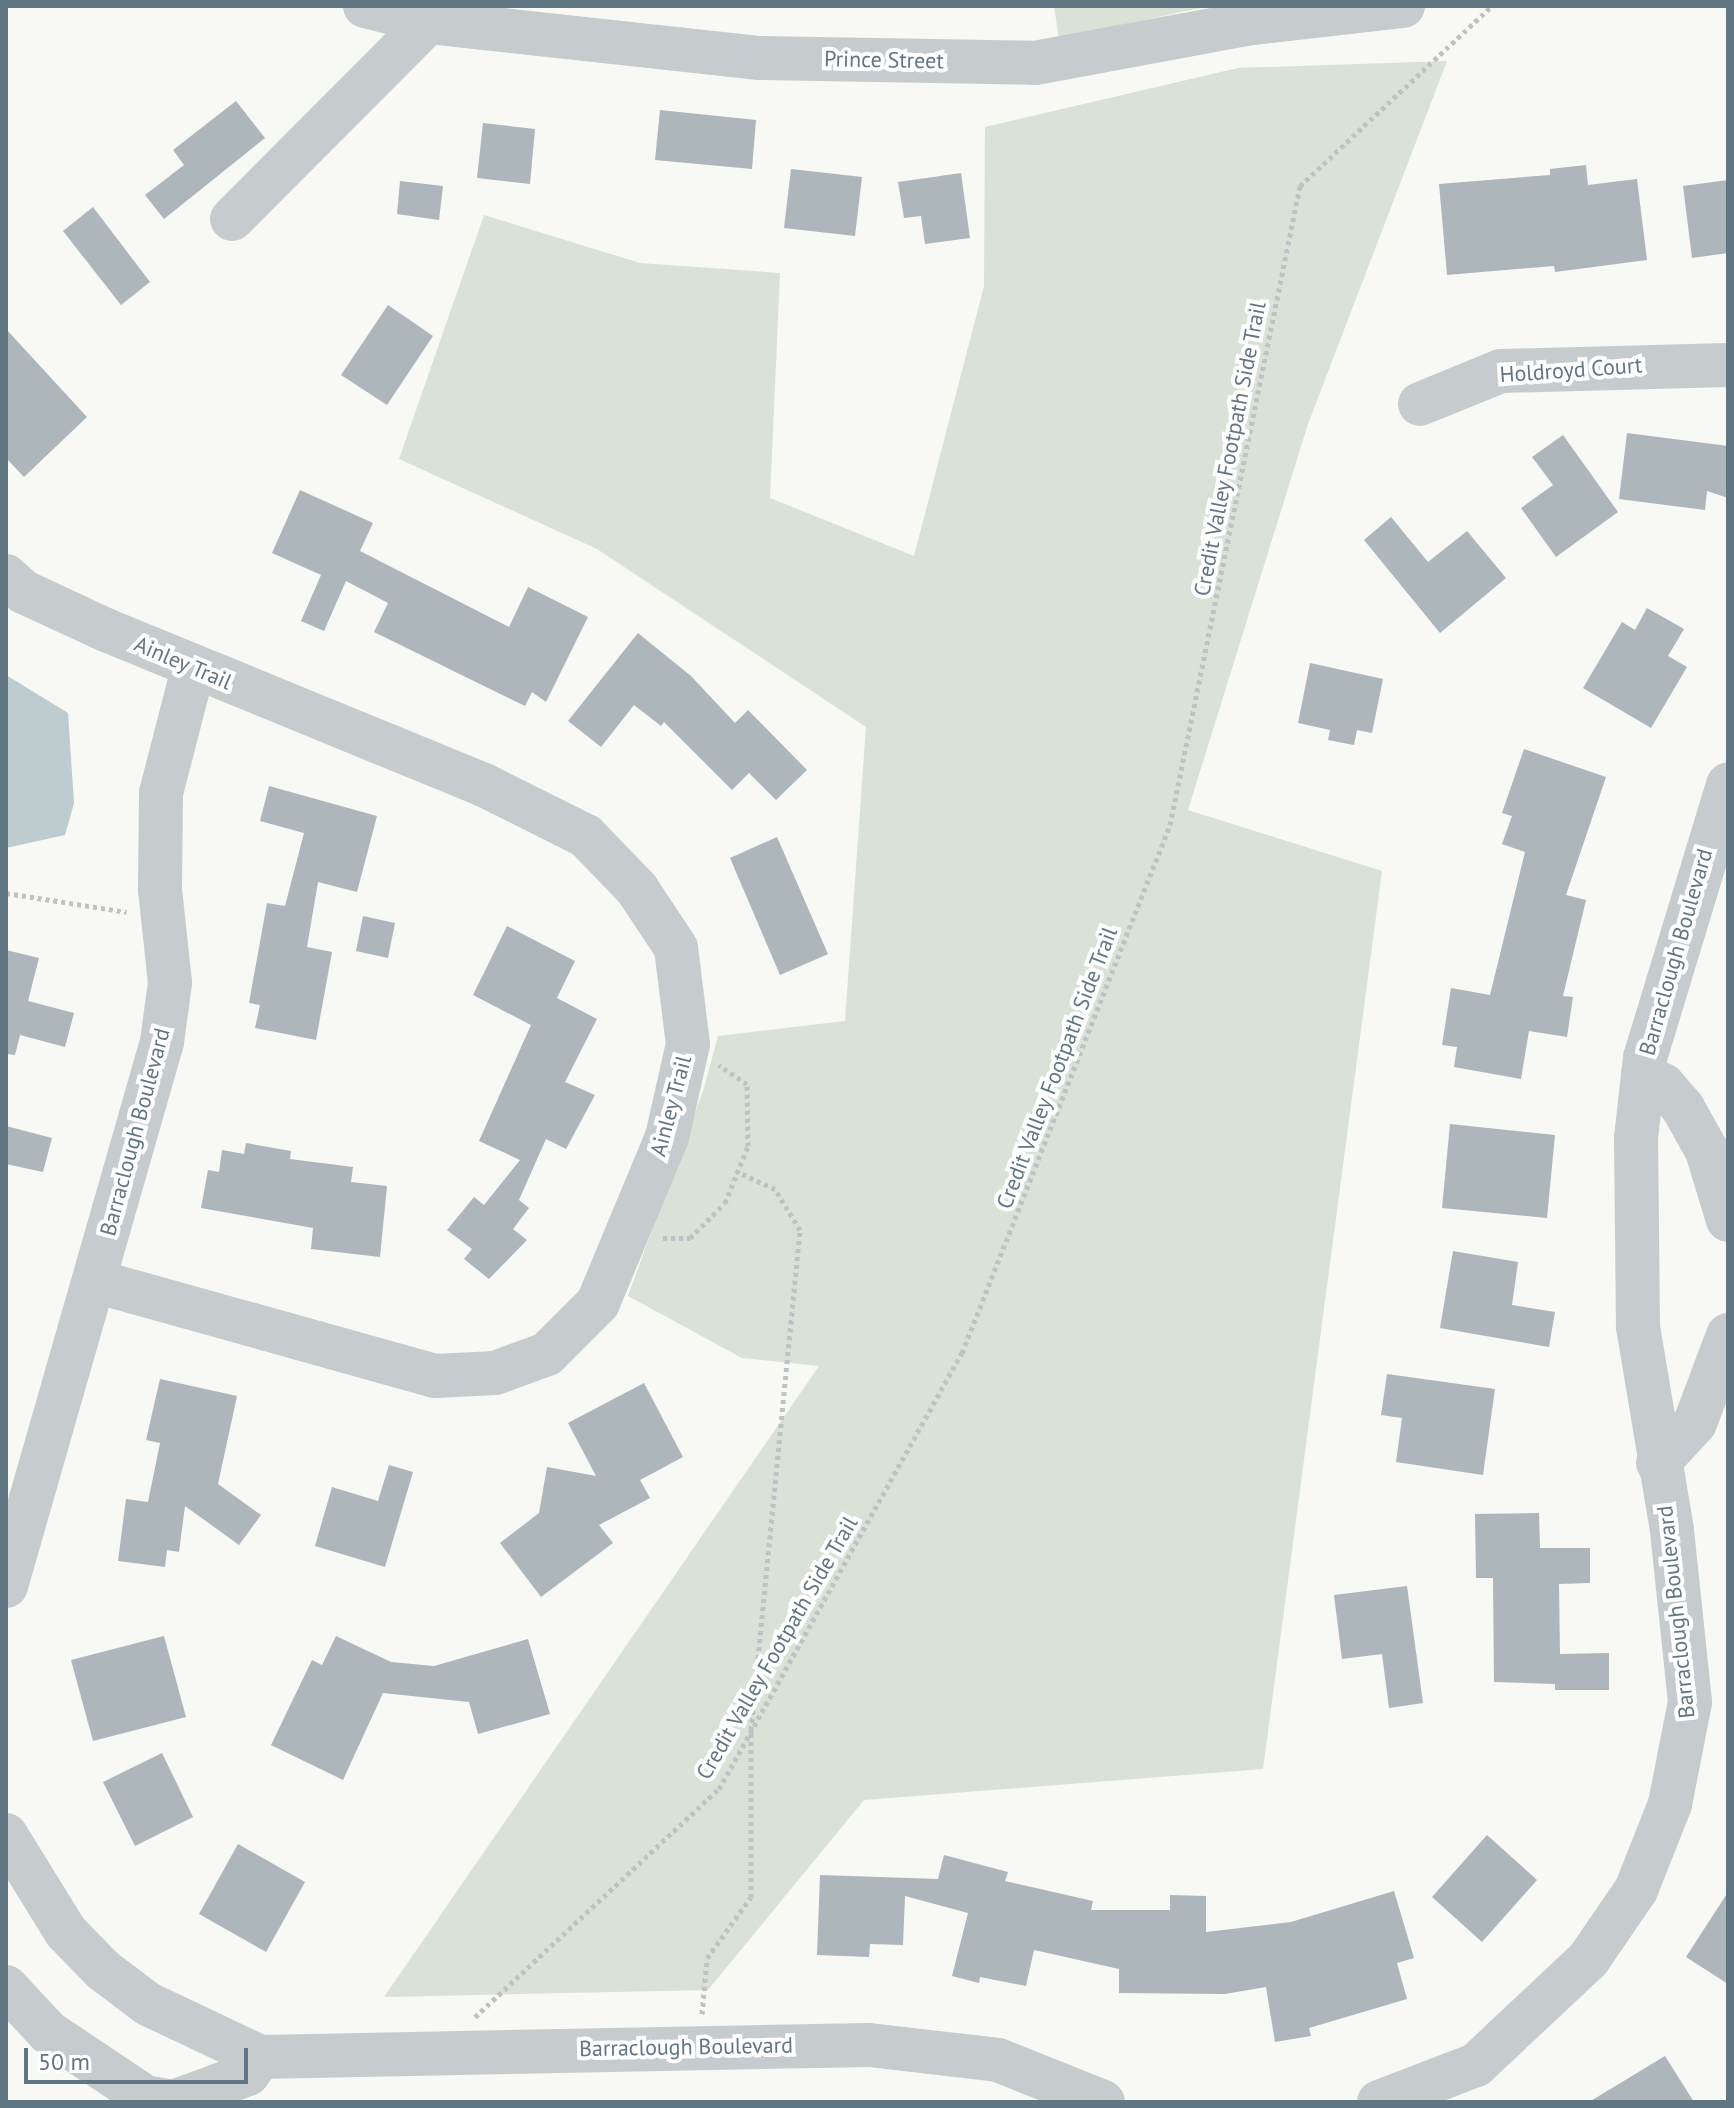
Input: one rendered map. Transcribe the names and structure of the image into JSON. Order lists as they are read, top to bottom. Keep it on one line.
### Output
{"streets":{"street":["Prince Street","Holdroyd Court","Ainley Trail","Barraclough Boulevard"],"path":["Credit Valley Footpath Side Trail"]},"crossings":[["Credit Valley Footpath Side Trail","Barraclough Boulevard"],["Ainley Trail","Barraclough Boulevard"]],"scale_bar":"50 m"}
